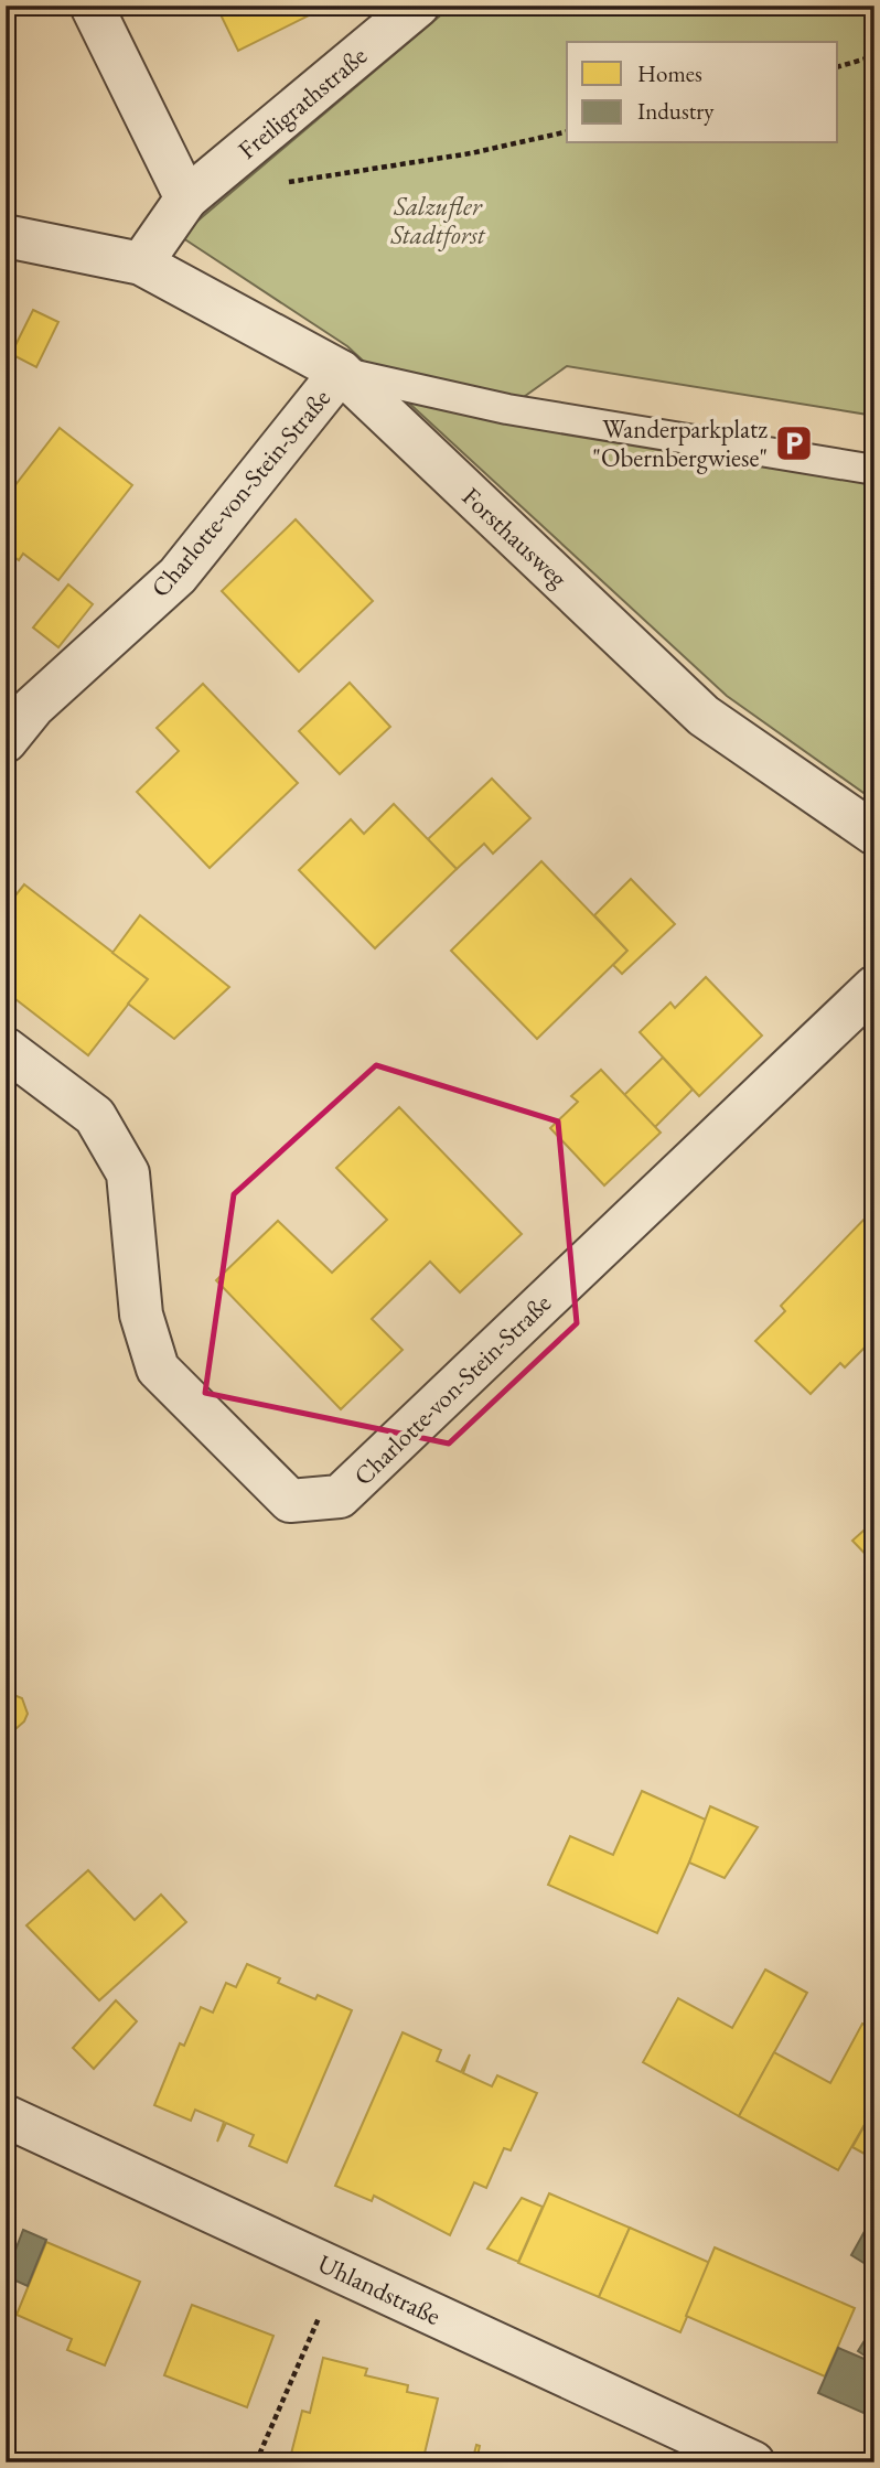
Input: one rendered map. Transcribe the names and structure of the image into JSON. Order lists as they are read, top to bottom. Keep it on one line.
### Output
{"streets":{"street":["Freiligrathstraße","Charlotte-von-Stein-Straße","Forsthausweg","Uhlandstraße"]},"crossings":[["Freiligrathstraße","Forsthausweg"],["Charlotte-von-Stein-Straße","Forsthausweg"]],"parks":["Salzufler Stadtforst"],"places":{"parking":["Wanderparkplatz \"Obernbergwiese\""]},"legend":["Homes","Industry"]}
